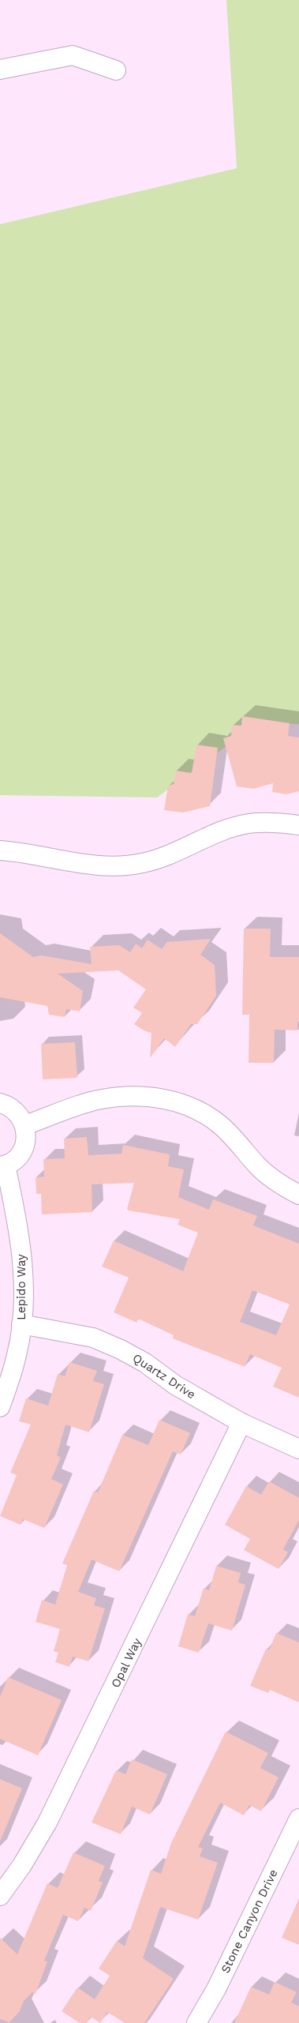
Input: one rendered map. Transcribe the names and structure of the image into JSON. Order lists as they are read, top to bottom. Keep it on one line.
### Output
{"streets":{"street":["Lepido Way","Quartz Drive","Opal Way","Stone Canyon Drive"]},"crossings":[["Lepido Way","Quartz Drive"],["Quartz Drive","Opal Way"]]}
